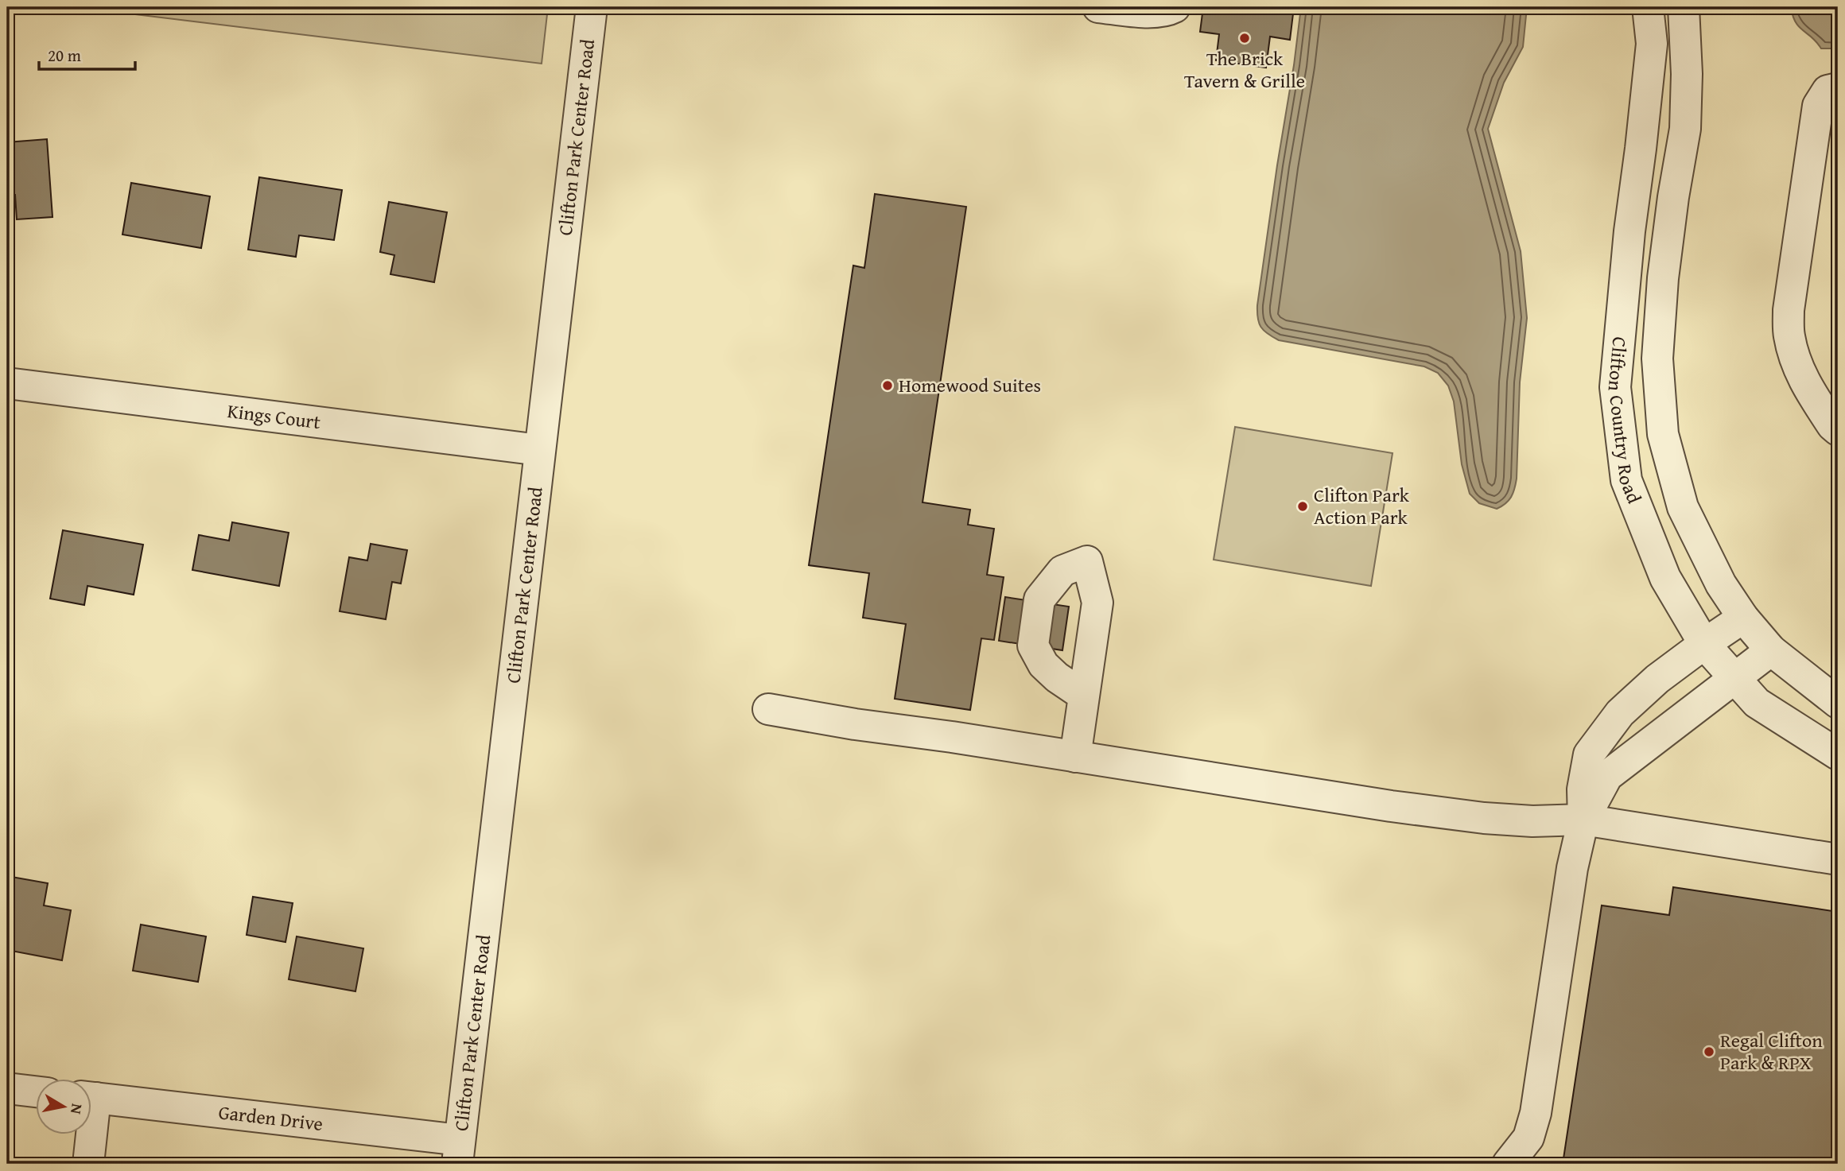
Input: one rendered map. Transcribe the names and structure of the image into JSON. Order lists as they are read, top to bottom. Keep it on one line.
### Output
{"streets":{"street":["Clifton Park Center Road","Kings Court","Clifton Country Road","Garden Drive"]},"crossings":[["Clifton Park Center Road","Kings Court"],["Clifton Park Center Road","Garden Drive"]],"places":["The Brick Tavern & Grille","Homewood Suites","Clifton Park Action Park","Regal Clifton Park & RPX"],"scale_bar":"20 m","north":"right"}
